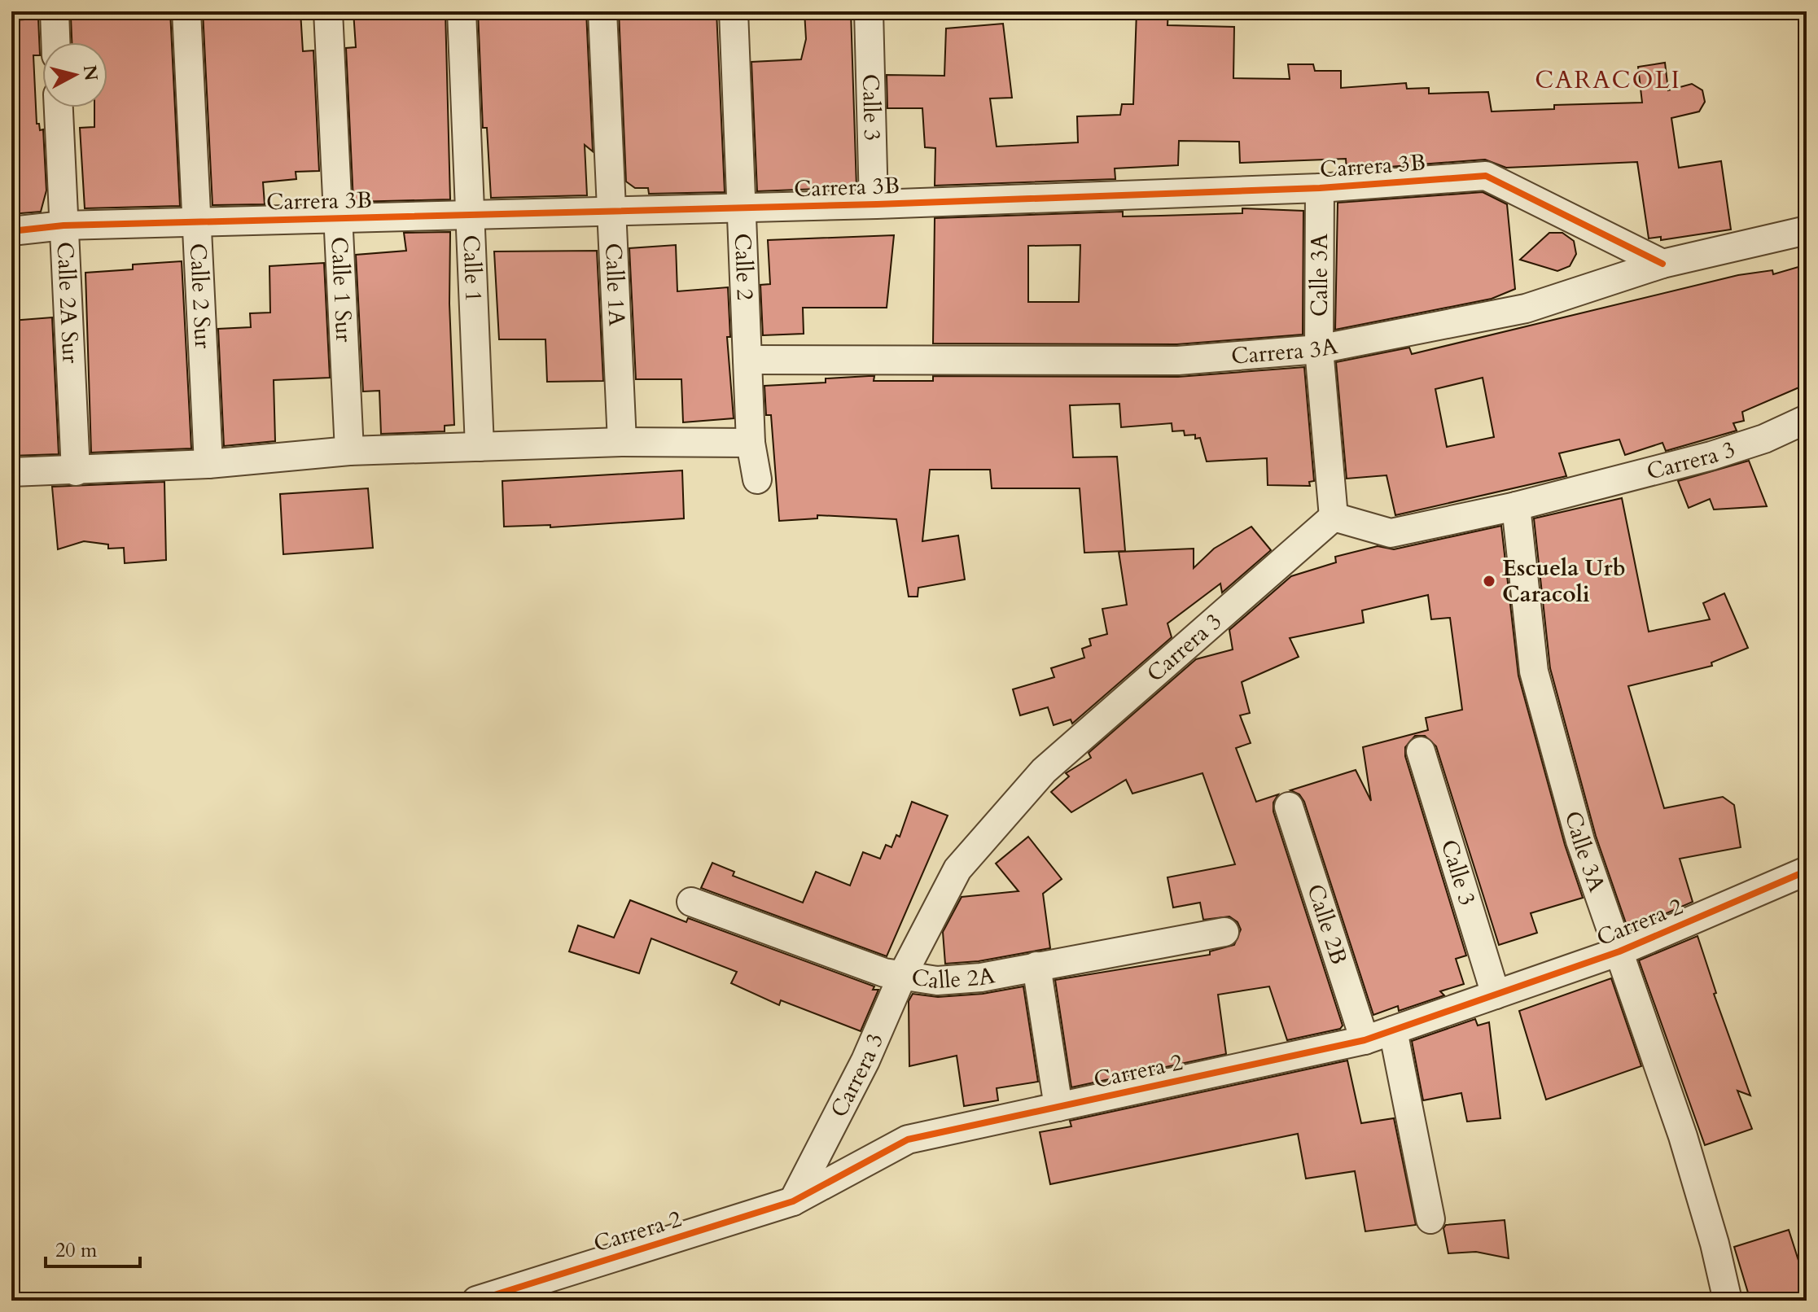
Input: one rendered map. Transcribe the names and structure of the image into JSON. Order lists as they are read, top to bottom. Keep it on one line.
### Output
{"streets":{"street":["Calle 3","Carrera 3B","Calle 2","Calle 1","Calle 3A","Calle 1A","Calle 1 Sur","Calle 2 Sur","Calle 2A Sur","Carrera 3A","Carrera 3","Carrera 2","Calle 2B","Calle 2A"]},"crossings":[["Calle 3","Carrera 3B"],["Calle 3","Carrera 2"],["Carrera 3B","Calle 2"],["Carrera 3B","Calle 1"],["Carrera 3B","Calle 3A"],["Carrera 3B","Calle 1A"],["Carrera 3B","Calle 1 Sur"],["Carrera 3B","Calle 2 Sur"],["Carrera 3B","Calle 2A Sur"],["Carrera 3B","Carrera 3A"],["Calle 2","Carrera 3A"],["Calle 3A","Carrera 3A"],["Calle 3A","Carrera 3"],["Calle 3A","Carrera 2"],["Carrera 3","Carrera 2"],["Carrera 3","Calle 2A"],["Carrera 2","Calle 2B"]],"districts":["CARACOLI"],"places":["Escuela Urb Caracoli"],"scale_bar":"20 m","north":"right"}
